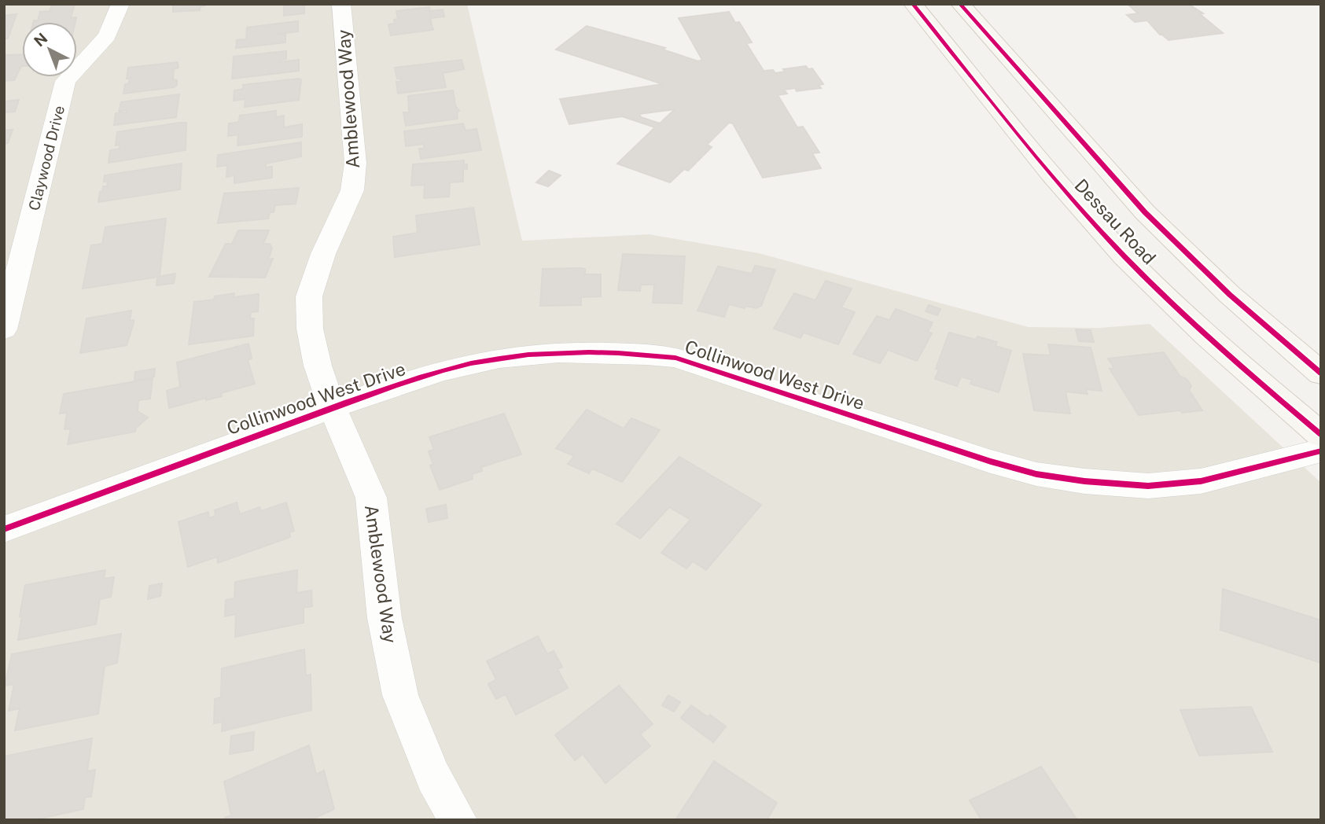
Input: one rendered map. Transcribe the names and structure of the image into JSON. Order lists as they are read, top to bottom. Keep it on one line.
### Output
{"streets":{"main road":["Dessau Road"],"street":["Amblewood Way","Claywood Drive","Collinwood West Drive"]},"crossings":[["Amblewood Way","Collinwood West Drive"]],"north":"top left"}
